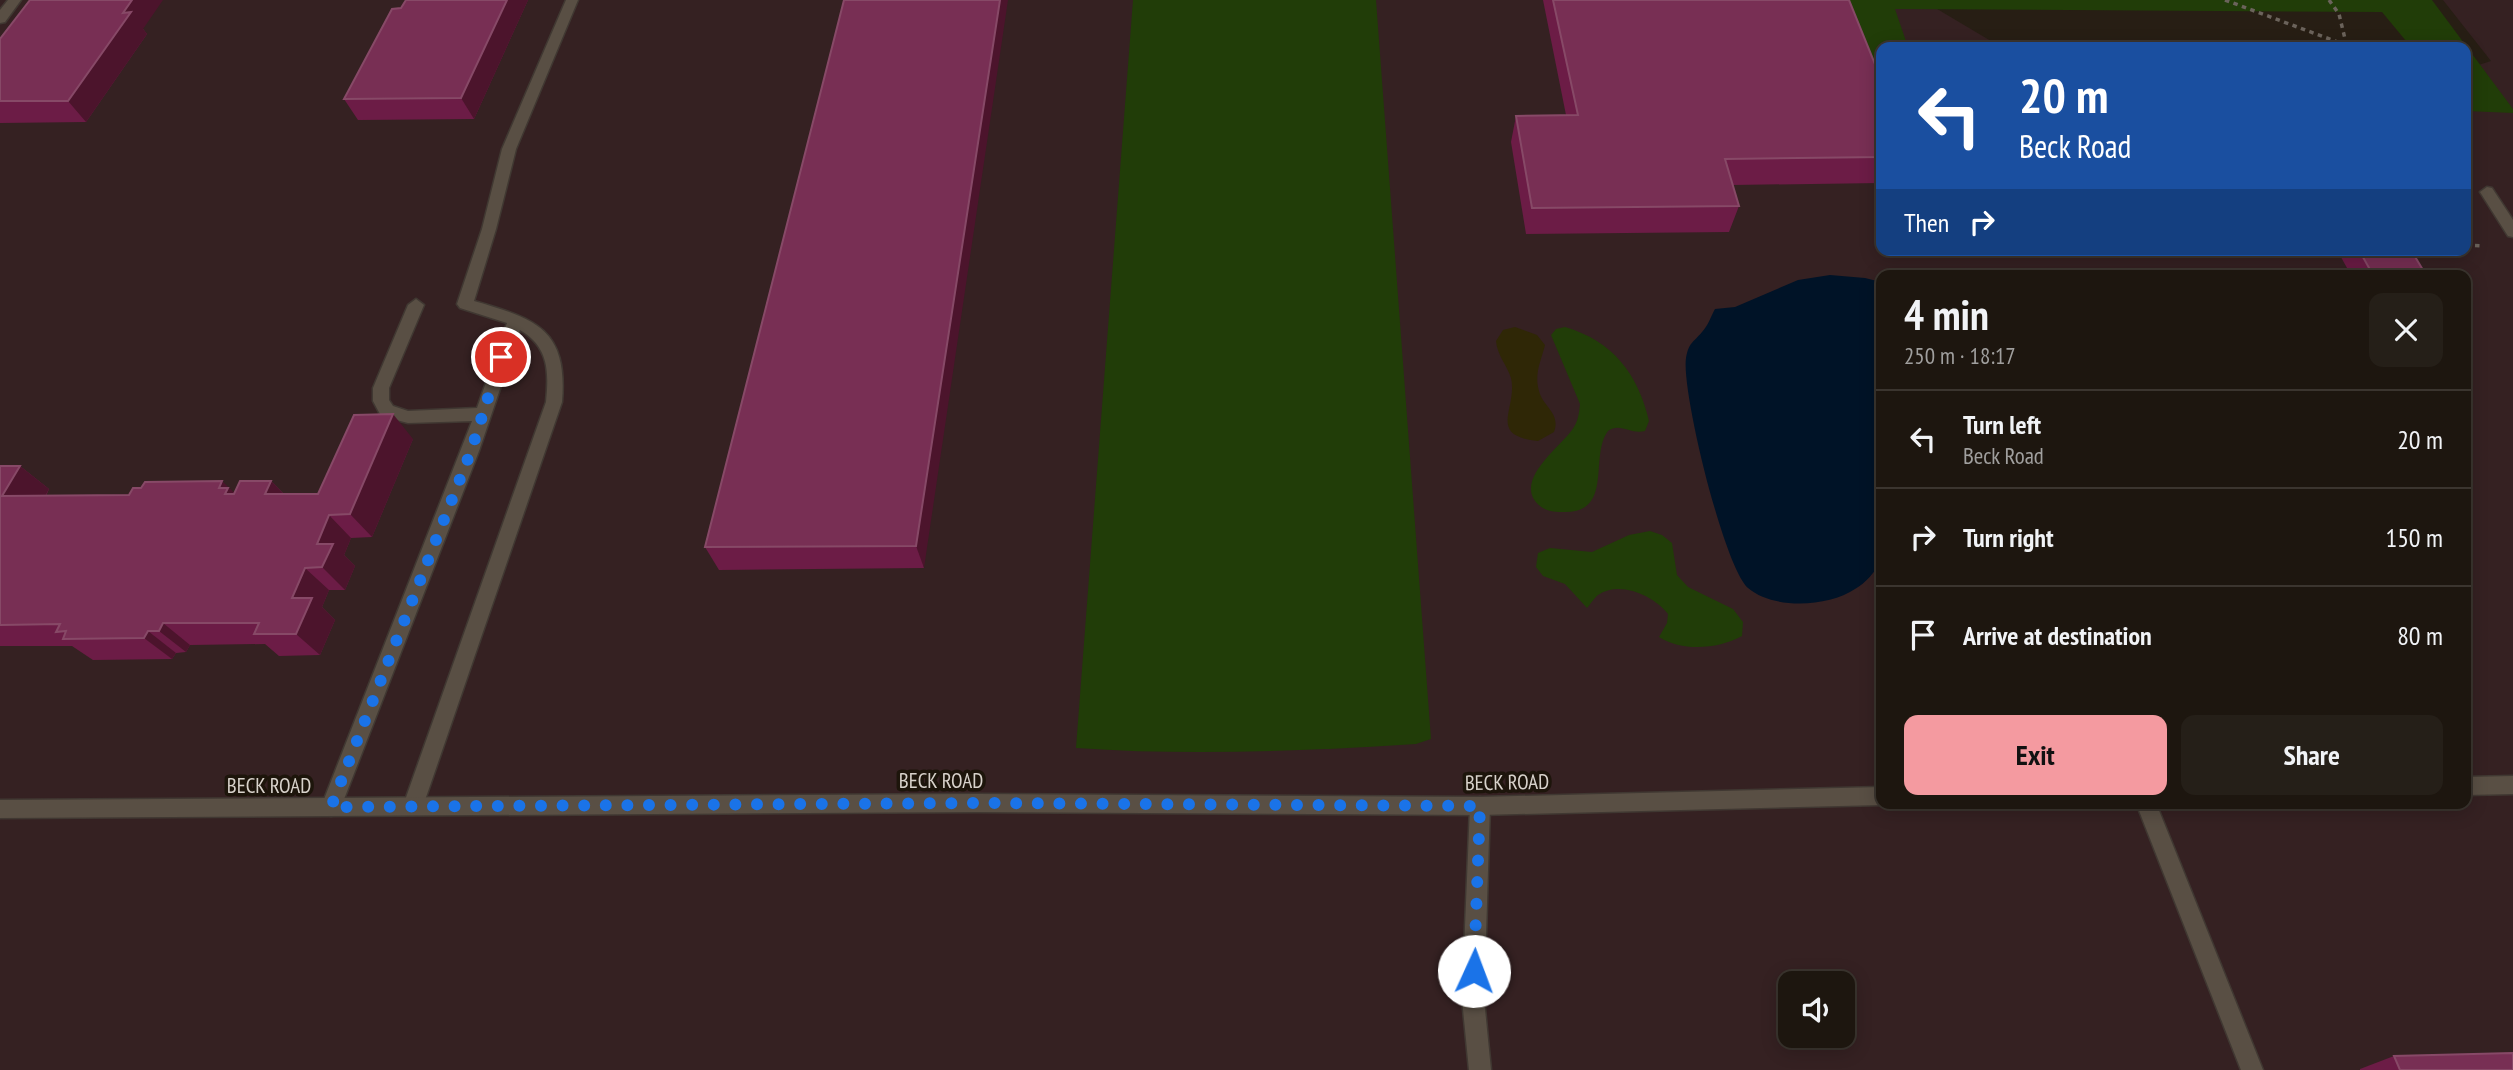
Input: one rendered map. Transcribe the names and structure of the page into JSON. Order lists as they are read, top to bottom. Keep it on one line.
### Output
{"streets":{"street":["BECK ROAD"]},"page":{"turn":["20 m","Beck Road"],"then":"Then","heading":["4 min","250 m · 18:17"],"list":[{"name":"Turn left","note":"Beck Road","value":"20 m"},{"name":"Turn right","value":"150 m"},{"name":"Arrive at destination","value":"80 m"}],"buttons":["Exit","Share"]}}
